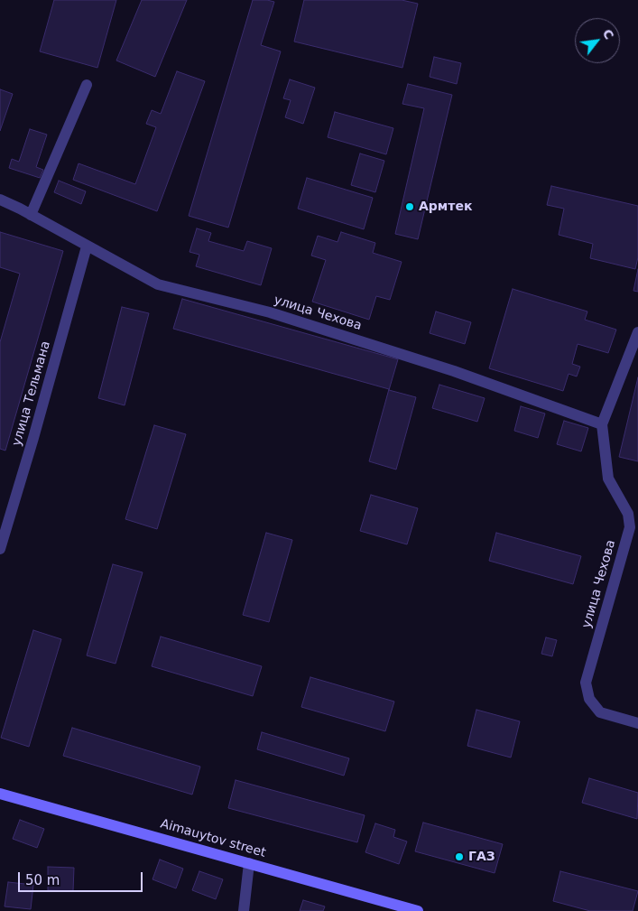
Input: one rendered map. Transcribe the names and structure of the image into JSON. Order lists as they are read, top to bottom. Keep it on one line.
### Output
{"streets":{"street":["улица Чехова","улица Тельмана","Aimauytov street"]},"crossings":[["улица Чехова","улица Тельмана"]],"places":["Армтек","ГАЗ"],"scale_bar":"50 m","north":"top right"}
